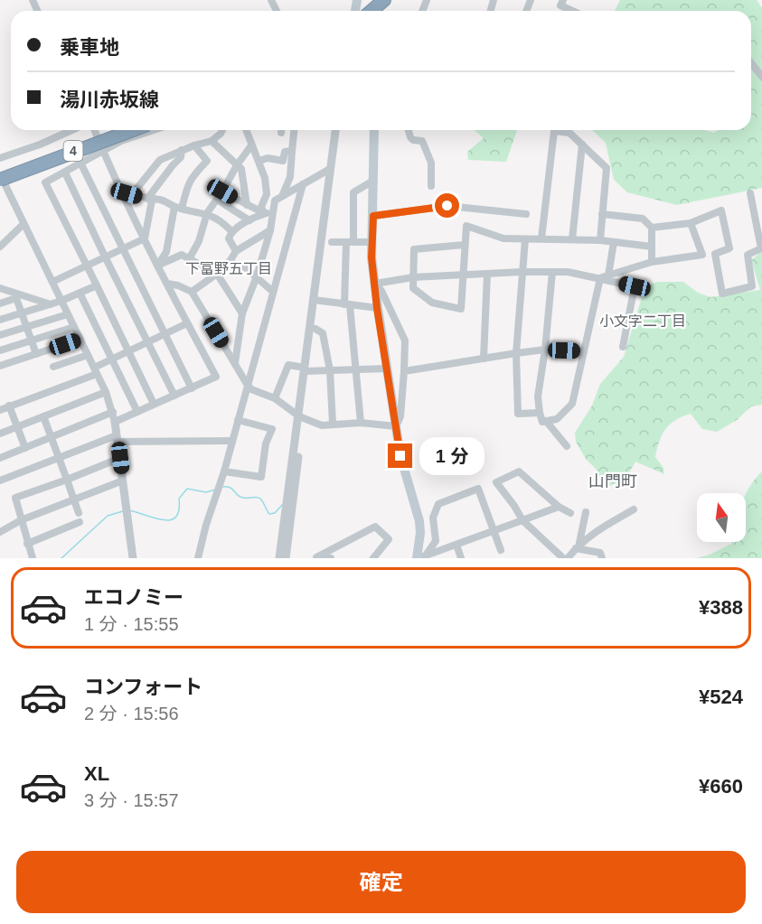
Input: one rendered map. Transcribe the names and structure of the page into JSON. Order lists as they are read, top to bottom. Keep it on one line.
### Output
{"streets":{"highway":["4"]},"districts":["下富野五丁目","小文字二丁目","山門町"],"north":"top","page":{"banner":["乗車地","湯川赤坂線"],"bubble":"1 分","list":[{"name":"エコノミー","note":"1 分 · 15:55","value":"¥388"},{"name":"コンフォート","note":"2 分 · 15:56","value":"¥524"},{"name":"XL","note":"3 分 · 15:57","value":"¥660"}],"buttons":"確定"}}
